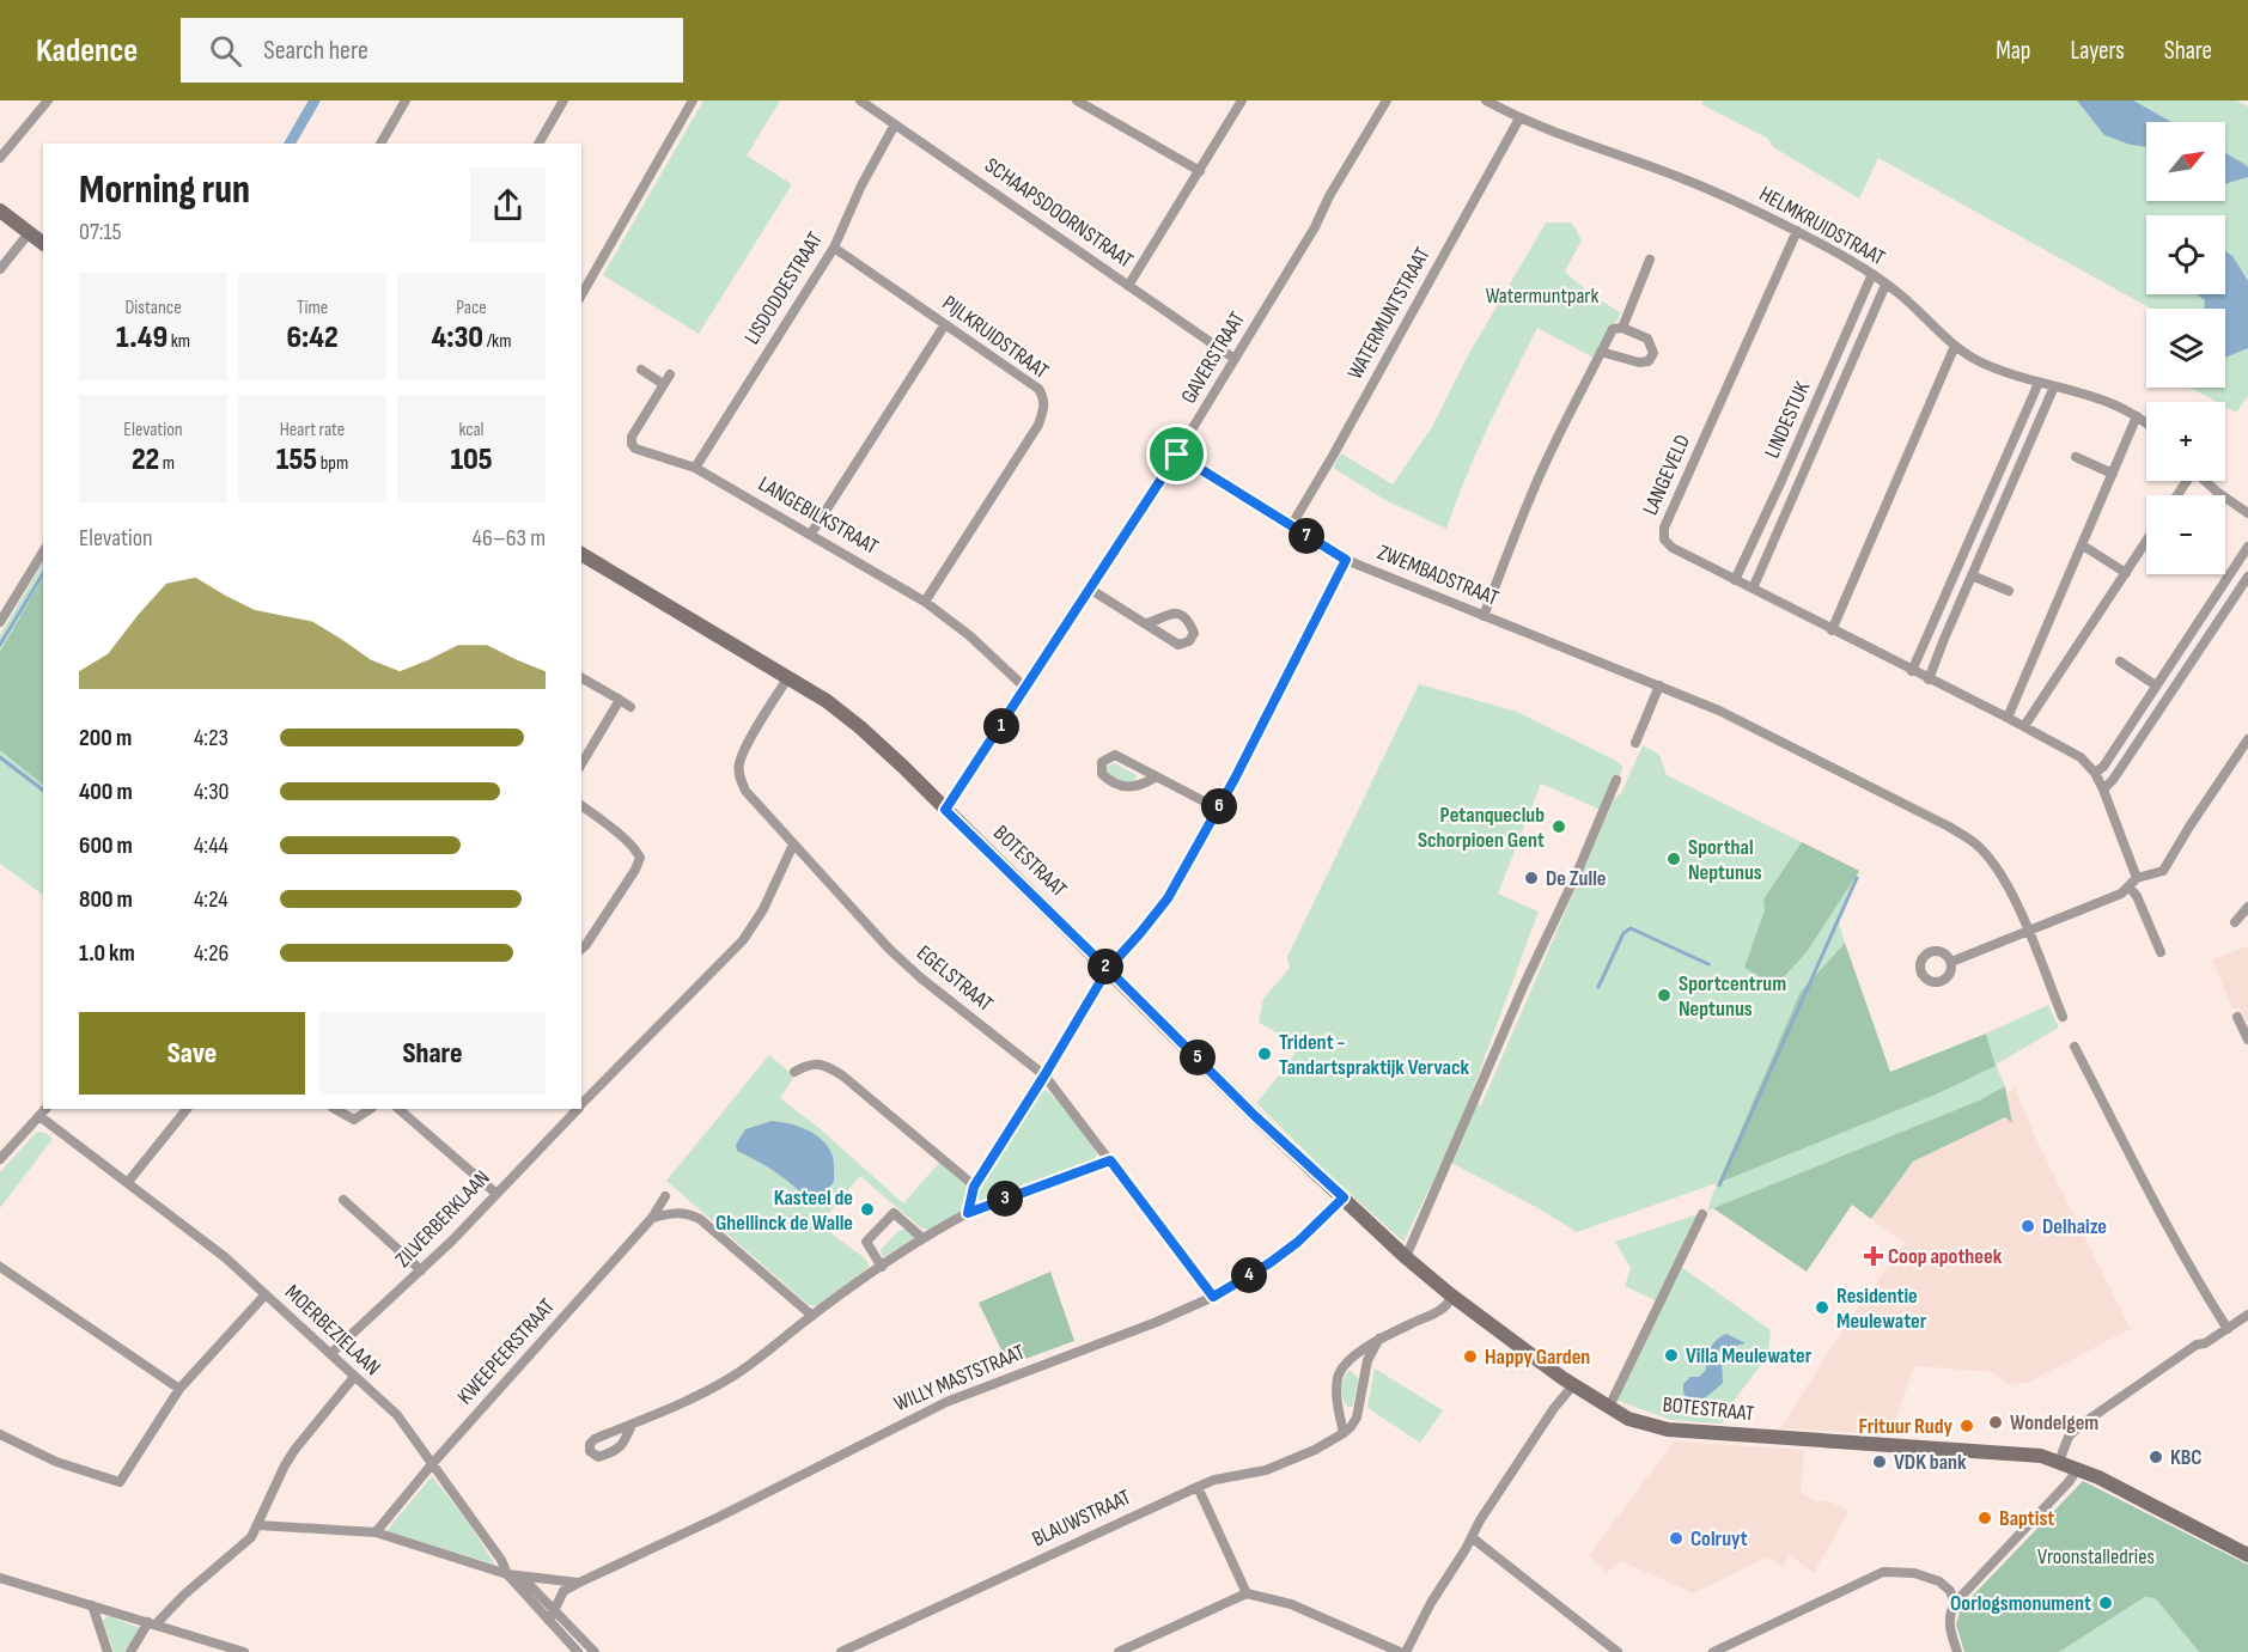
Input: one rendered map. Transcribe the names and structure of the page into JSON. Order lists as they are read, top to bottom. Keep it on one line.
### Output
{"streets":{"street":["SCHAAPSDOORNSTRAAT","HELMKRUIDSTRAAT","LISDODDESTRAAT","WATERMUNTSTRAAT","PIJLKRUIDSTRAAT","GAVERSTRAAT","LINDESTUK","LANGEVELD","LANGEBILKSTRAAT","ZWEMBADSTRAAT","BOTESTRAAT","EGELSTRAAT","ZILVERBERKLAAN","MOERBEZIELAAN","KWEEPEERSTRAAT","WILLY MASTSTRAAT","BLAUWSTRAAT"]},"crossings":[["SCHAAPSDOORNSTRAAT","LISDODDESTRAAT"],["SCHAAPSDOORNSTRAAT","GAVERSTRAAT"],["HELMKRUIDSTRAAT","WATERMUNTSTRAAT"],["HELMKRUIDSTRAAT","LINDESTUK"],["HELMKRUIDSTRAAT","LANGEVELD"],["LISDODDESTRAAT","PIJLKRUIDSTRAAT"],["LISDODDESTRAAT","LANGEBILKSTRAAT"],["WATERMUNTSTRAAT","ZWEMBADSTRAAT"],["PIJLKRUIDSTRAAT","LANGEBILKSTRAAT"],["GAVERSTRAAT","LANGEBILKSTRAAT"],["GAVERSTRAAT","ZWEMBADSTRAAT"],["GAVERSTRAAT","BOTESTRAAT"],["LINDESTUK","LANGEVELD"],["BOTESTRAAT","EGELSTRAAT"],["BOTESTRAAT","WILLY MASTSTRAAT"],["EGELSTRAAT","ZILVERBERKLAAN"],["EGELSTRAAT","WILLY MASTSTRAAT"],["ZILVERBERKLAAN","MOERBEZIELAAN"],["MOERBEZIELAAN","KWEEPEERSTRAAT"],["MOERBEZIELAAN","WILLY MASTSTRAAT"],["KWEEPEERSTRAAT","WILLY MASTSTRAAT"]],"parks":["Watermuntpark","Vroonstalledries"],"places":{"other":["Petanqueclub Schorpioen Gent","Sporthal Neptunus","De Zulle","Sportcentrum Neptunus","Trident - Tandartspraktijk Vervack","Kasteel de Ghellinck de Walle","Delhaize","Residentie Meulewater","Villa Meulewater","Happy Garden","Wondelgem","Frituur Rudy","KBC","VDK bank","Baptist","Colruyt","Oorlogsmonument"],"health":["Coop apotheek"]},"north":"top right","page":{"header":"Kadence","search":"Search here","nav":["Map","Layers","Share"],"map_buttons":["+","−"],"heading":["Morning run","07:15"],"stats":[["Distance","1.49 km"],["Time","6:42"],["Pace","4:30 /km"],["Elevation","22 m"],["Heart rate","155 bpm"],["kcal","105"]],"chart":["Elevation","46–63 m"],"pins":["7","1","6","2","5","3","4"],"list":[{"name":"200 m","note":"4:23"},{"name":"400 m","note":"4:30"},{"name":"600 m","note":"4:44"},{"name":"800 m","note":"4:24"},{"name":"1.0 km","note":"4:26"}],"buttons":["Save","Share"]}}
